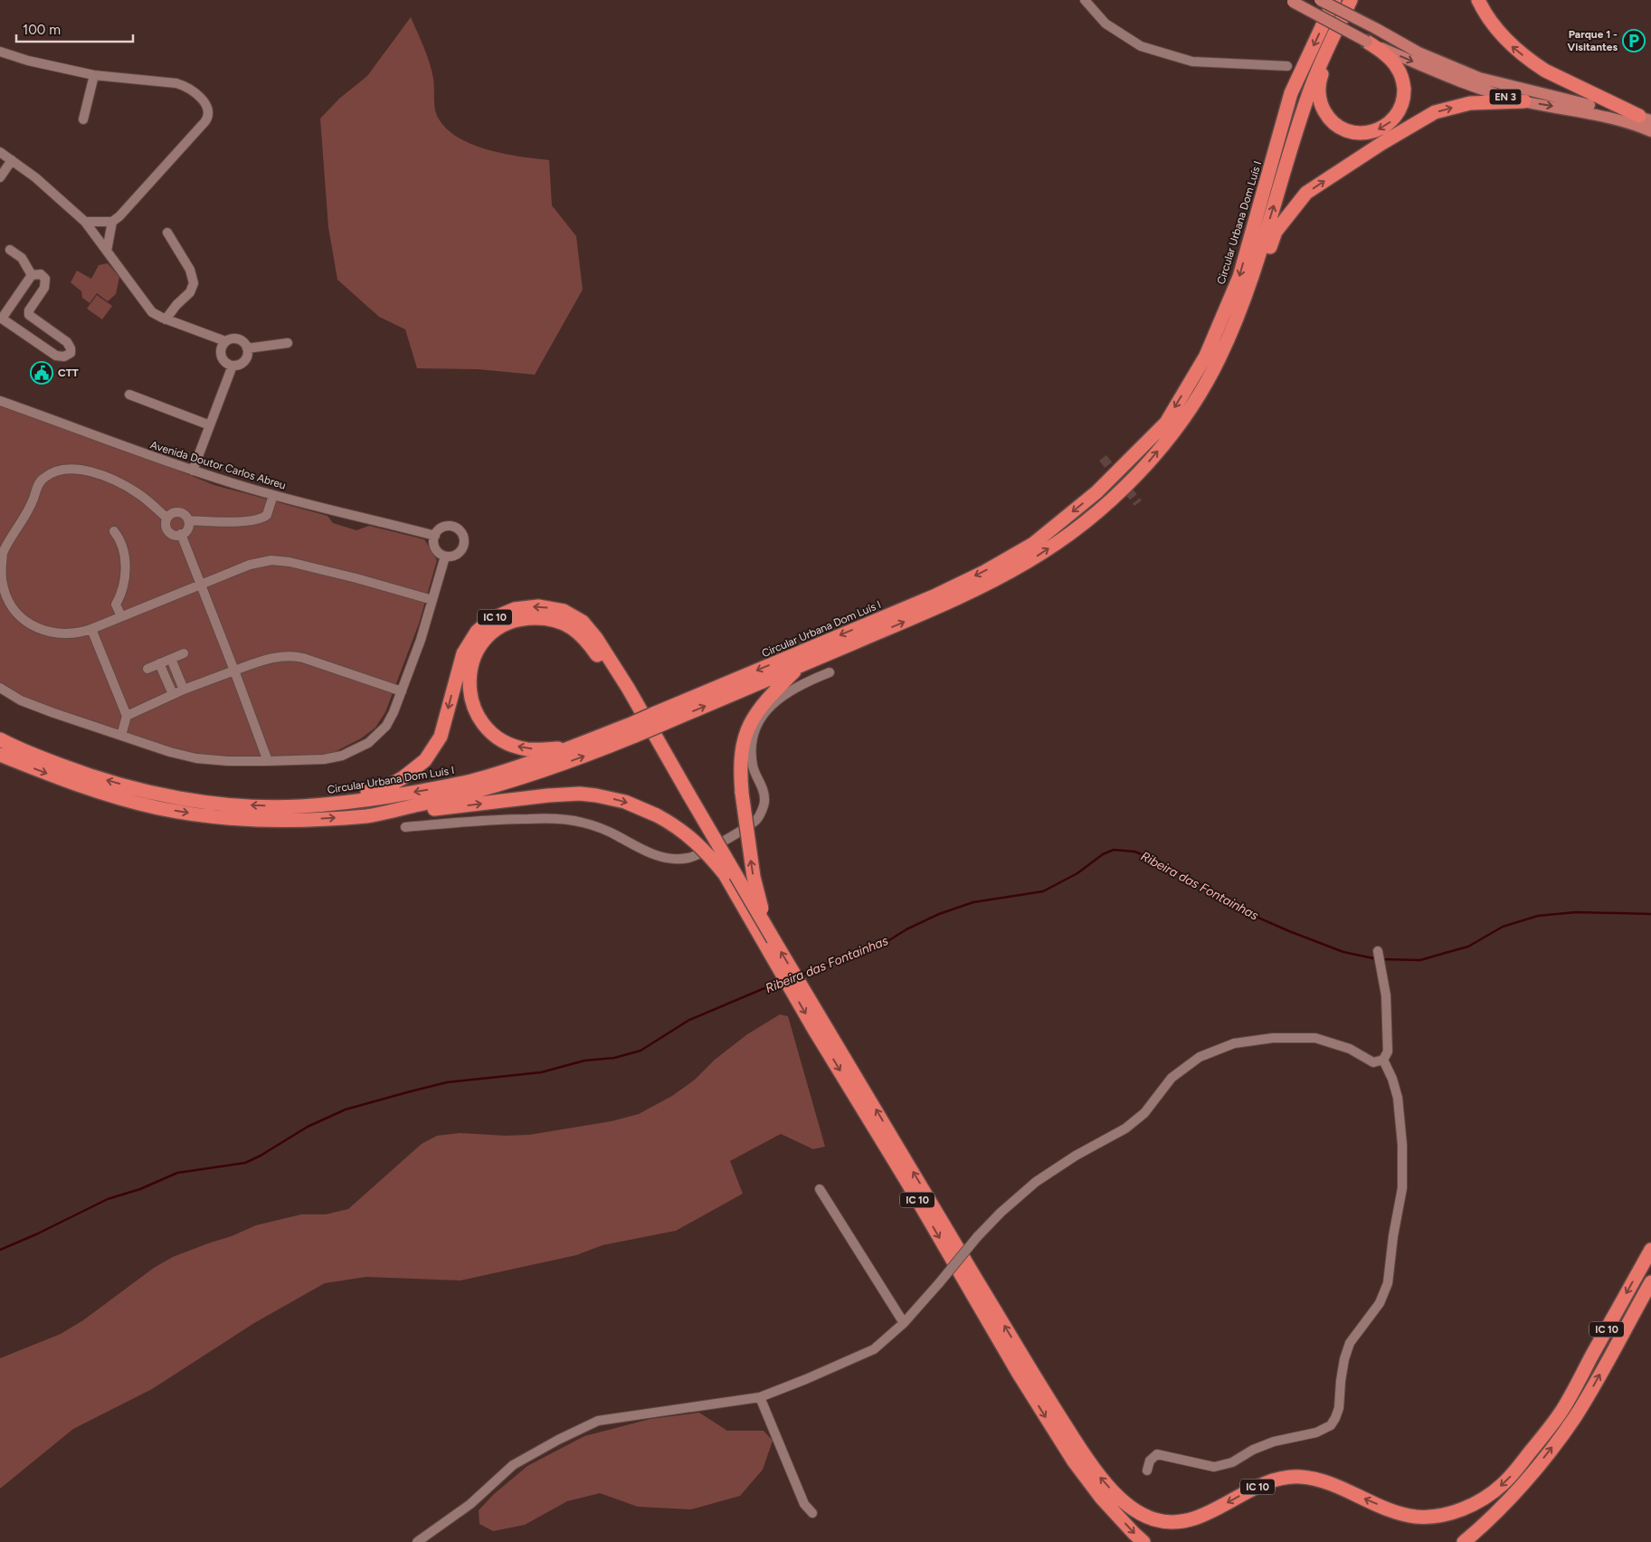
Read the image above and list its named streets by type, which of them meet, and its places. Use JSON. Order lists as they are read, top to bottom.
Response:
{
  "streets": {
    "highway": ["Circular Urbana Dom Luís I", "IC 10"],
    "main road": ["EN 3"],
    "street": ["Avenida Doutor Carlos Abreu"]
  },
  "crossings": [
    ["Circular Urbana Dom Luís I", "IC 10"]
  ],
  "one_way": ["IC 10"],
  "water": ["Ribeira das Fontainhas"],
  "places": {
    "parking": ["Parque 1 - Visitantes"],
    "public building": ["CTT"]
  },
  "scale_bar": "100 m"
}
